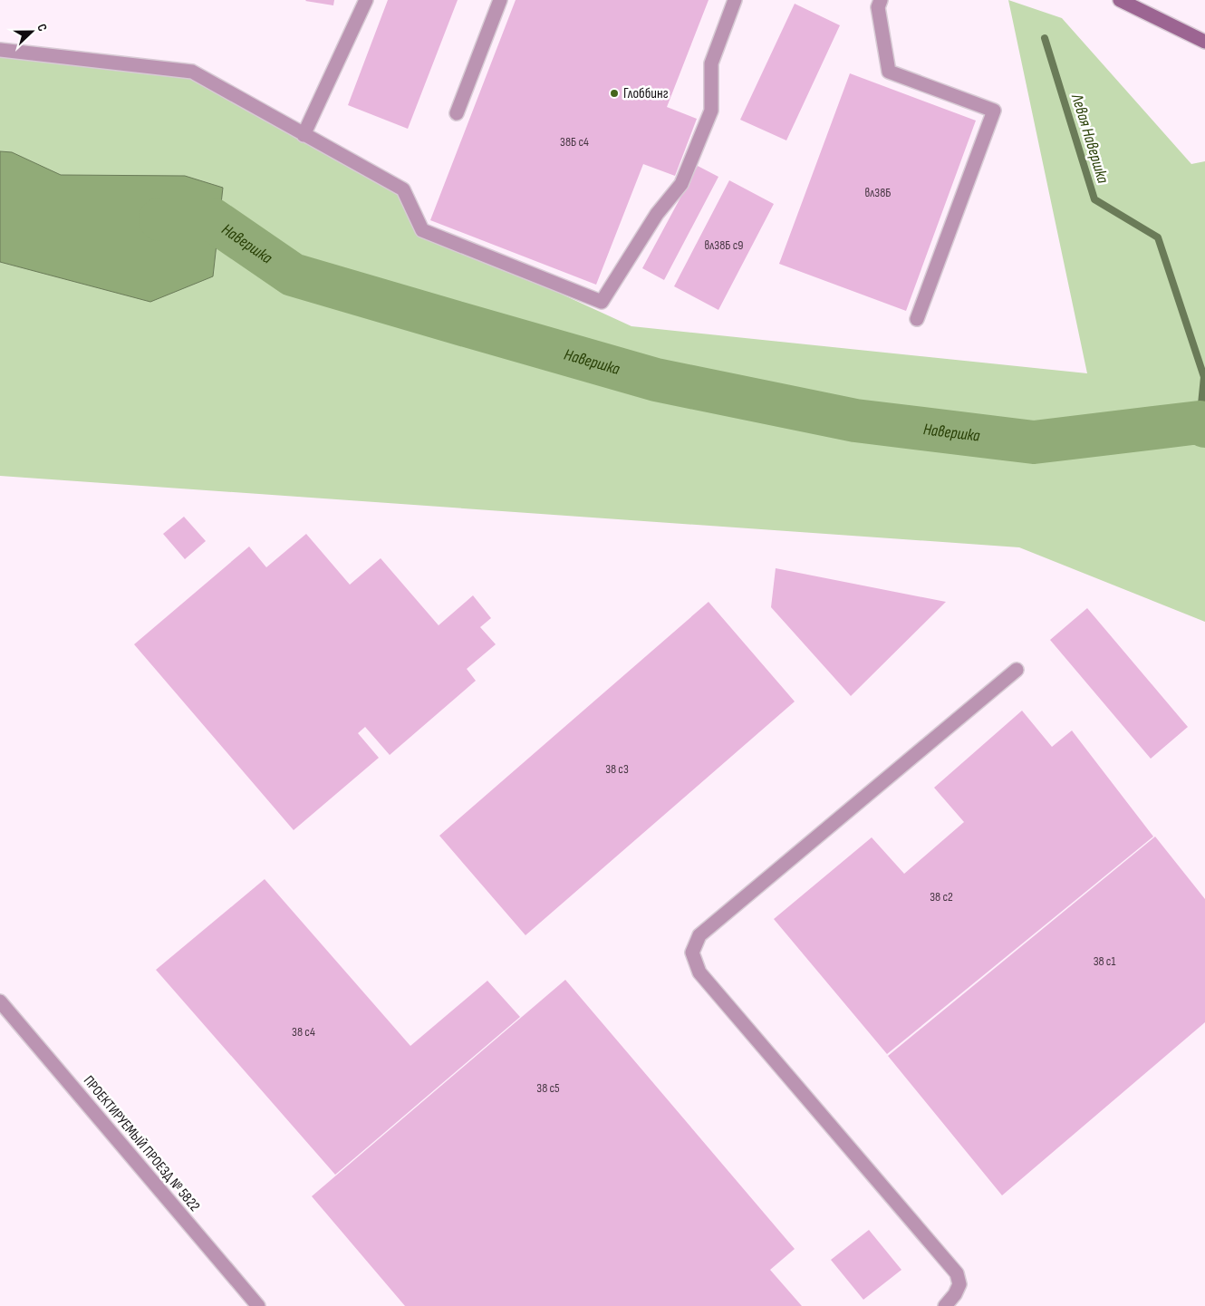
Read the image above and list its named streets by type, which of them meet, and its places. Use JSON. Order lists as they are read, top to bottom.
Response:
{
  "streets": {
    "lane": ["ПРОЕКТИРУЕМЫЙ ПРОЕЗД № 5822"]
  },
  "water": ["Левая Навершка", "Навершка"],
  "places": ["Глоббинг"],
  "house_numbers": [
    "38Б с4",
    "вл38Б",
    "вл38Б с9",
    "38 с3",
    "38 с2",
    "38 с1",
    "38 с4",
    "38 с5"
  ],
  "north": "right"
}
